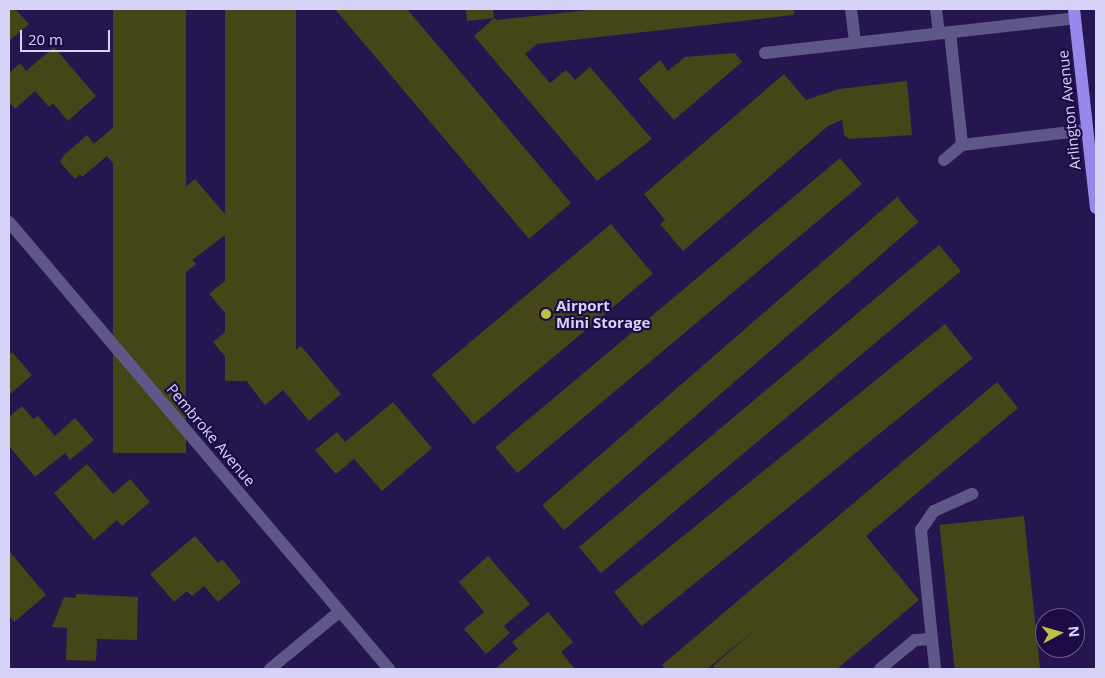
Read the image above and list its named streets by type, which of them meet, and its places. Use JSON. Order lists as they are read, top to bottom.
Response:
{
  "streets": {
    "main road": ["Arlington Avenue"],
    "street": ["Pembroke Avenue"]
  },
  "places": ["Airport Mini Storage"],
  "scale_bar": "20 m",
  "north": "right"
}
